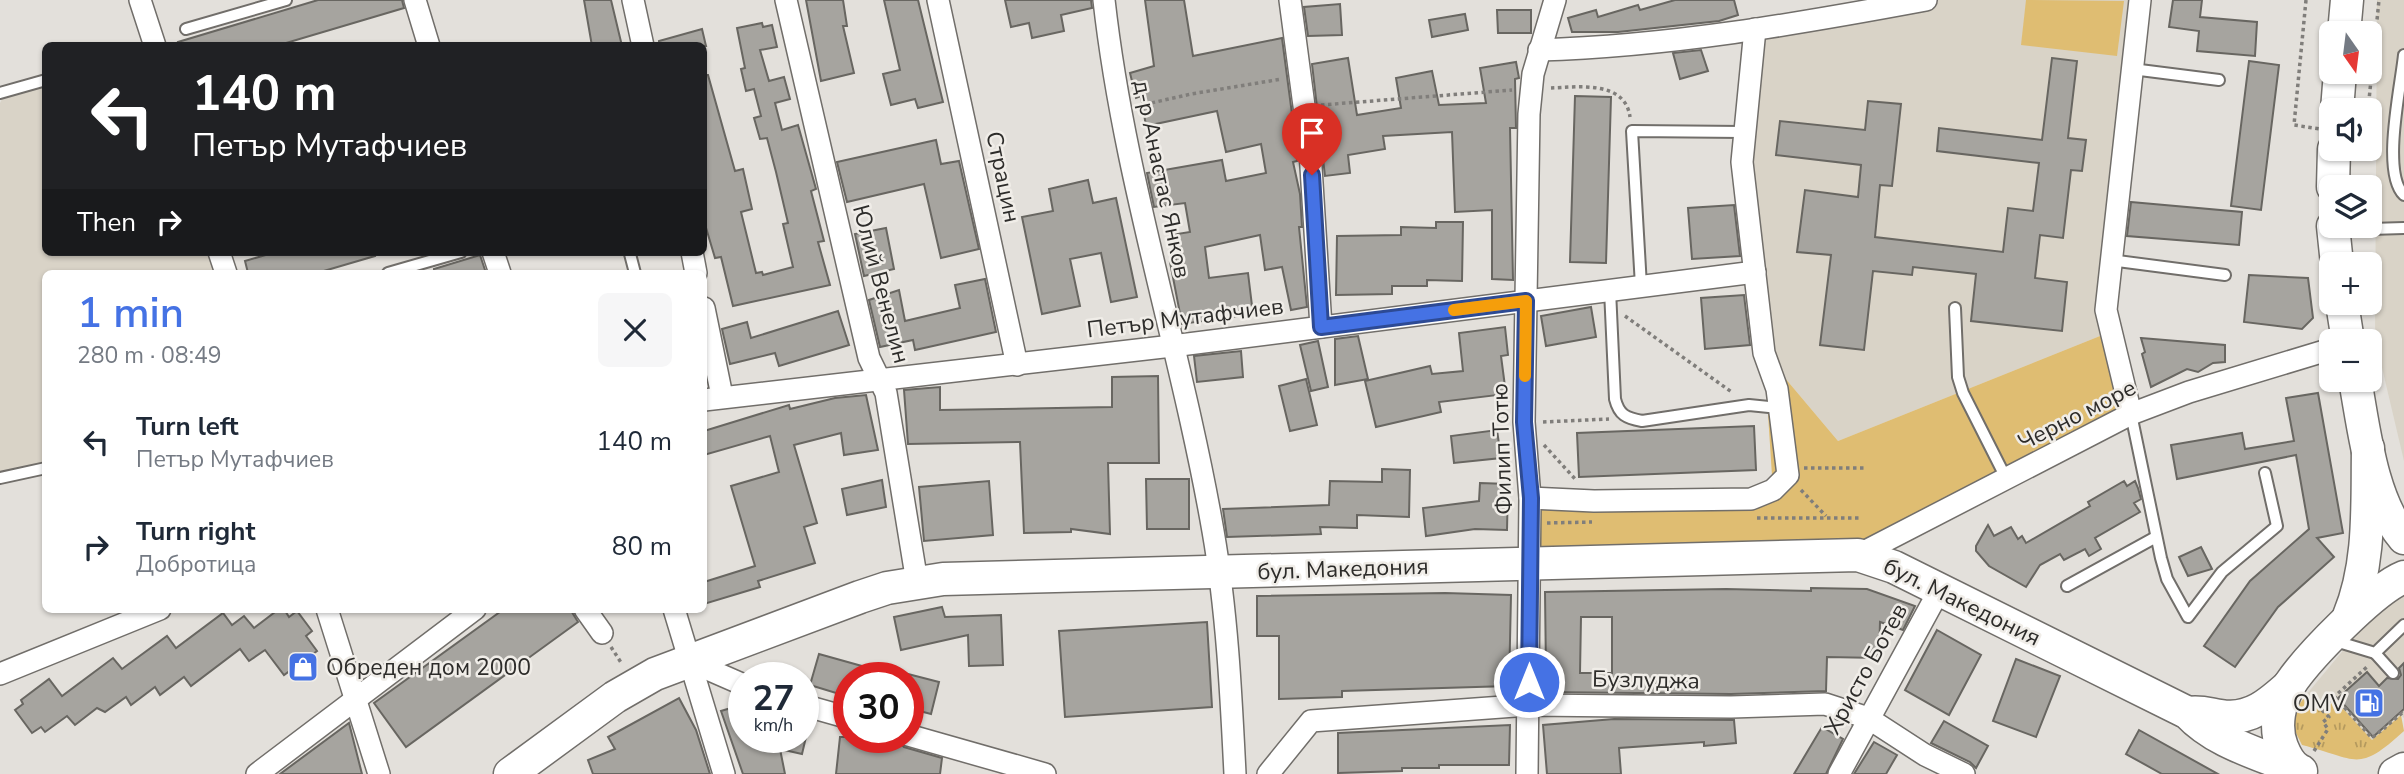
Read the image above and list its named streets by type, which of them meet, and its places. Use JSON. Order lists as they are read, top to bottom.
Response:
{
  "streets": {
    "street": [
      "Страцин",
      "д-р Анастас Янков",
      "Юлий Венелин",
      "Петър Мутафчиев",
      "Черно море",
      "Филип Тотю",
      "бул. Македония",
      "Христо Ботев",
      "Бузлуджа"
    ]
  },
  "crossings": [
    ["Страцин", "Петър Мутафчиев"],
    ["д-р Анастас Янков", "Петър Мутафчиев"],
    ["д-р Анастас Янков", "бул. Македония"],
    ["Юлий Венелин", "Петър Мутафчиев"],
    ["Юлий Венелин", "бул. Македония"],
    ["Петър Мутафчиев", "Филип Тотю"],
    ["Черно море", "бул. Македония"],
    ["Филип Тотю", "бул. Македония"],
    ["Филип Тотю", "Бузлуджа"],
    ["бул. Македония", "Христо Ботев"],
    ["Христо Ботев", "Бузлуджа"]
  ],
  "places": {
    "shop": ["Обреден дом 2000"],
    "fuel station": ["OMV"]
  },
  "north": "bottom",
  "page": {
    "map_buttons": ["+", "−"],
    "turn": ["140 m", "Петър Мутафчиев"],
    "then": "Then",
    "heading": ["1 min", "280 m · 08:49"],
    "list": [
      {
        "name": "Turn left",
        "note": "Петър Мутафчиев",
        "value": "140 m"
      },
      {
        "name": "Turn right",
        "note": "Добротица",
        "value": "80 m"
      }
    ],
    "speed": "27 km/h",
    "limit": "30"
  }
}
